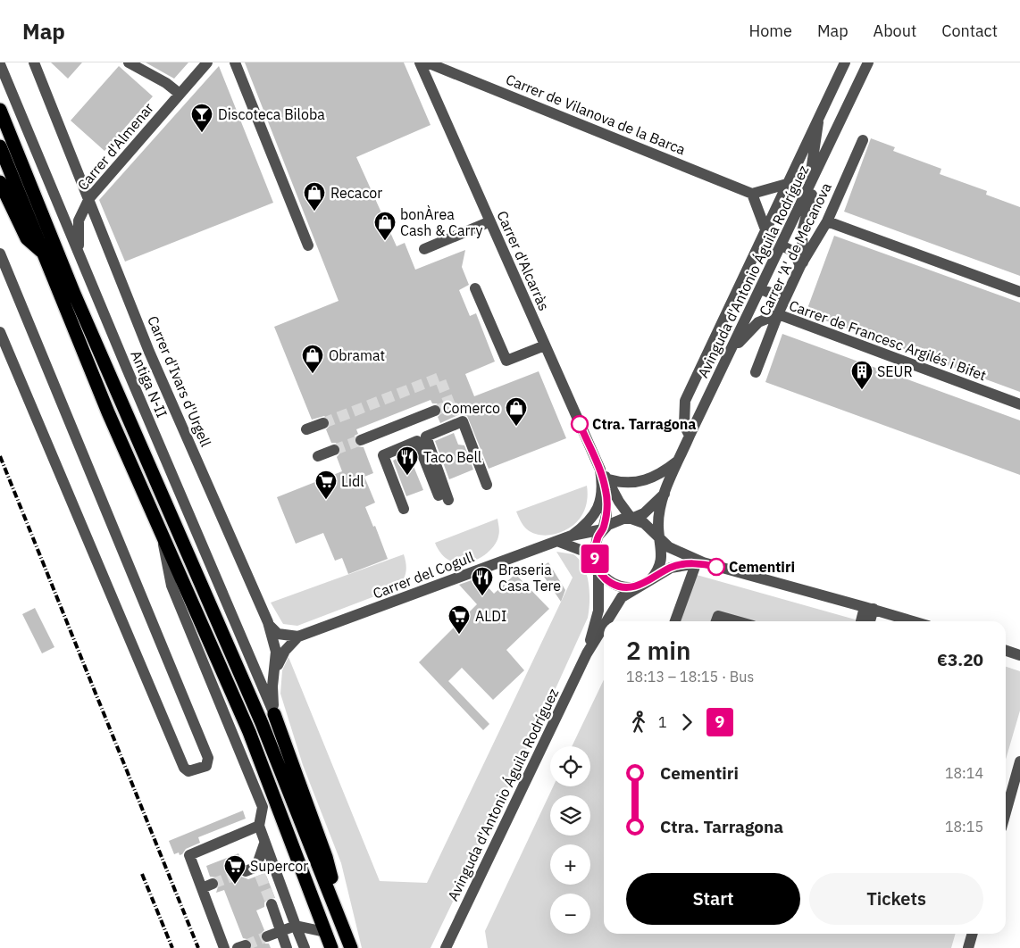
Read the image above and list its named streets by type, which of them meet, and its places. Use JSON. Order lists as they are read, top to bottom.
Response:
{
  "streets": {
    "street": [
      "Carrer de Vilanova de la Barca",
      "Carrer d'Almenar",
      "Carrer 'A' de Mecanova",
      "Carrer d'Alcarràs",
      "Avinguda d'Antonio Águila Rodríguez",
      "Carrer de Francesc Argilés i Bifet",
      "Carrer d'Ivars d'Urgell",
      "Antiga N-II",
      "Carrer del Cogull"
    ]
  },
  "crossings": [
    ["Carrer d'Almenar", "Carrer d'Ivars d'Urgell"],
    ["Carrer d'Almenar", "Antiga N-II"],
    ["Carrer 'A' de Mecanova", "Carrer de Francesc Argilés i Bifet"],
    ["Carrer d'Alcarràs", "Avinguda d'Antonio Águila Rodríguez"],
    ["Carrer d'Alcarràs", "Carrer del Cogull"],
    ["Avinguda d'Antonio Águila Rodríguez", "Carrer de Francesc Argilés i Bifet"],
    ["Avinguda d'Antonio Águila Rodríguez", "Carrer del Cogull"],
    ["Carrer d'Ivars d'Urgell", "Antiga N-II"]
  ],
  "places": {
    "bar": ["Discoteca Biloba"],
    "shop": [
      "Recacor",
      "bonÀrea Cash & Carry",
      "Obramat",
      "Comerco"
    ],
    "building": ["SEUR"],
    "other": ["Ctra. Tarragona", "Cementiri"],
    "restaurant": ["Taco Bell", "Braseria Casa Tere"],
    "supermarket": ["Lidl", "ALDI", "Supercor"]
  },
  "lines": ["bus line 9"],
  "page": {
    "header": "Map",
    "nav": [
      "Home",
      "Map",
      "About",
      "Contact"
    ],
    "on_map": "9",
    "heading": ["2 min", "18:13 – 18:15 · Bus", "€3.20"],
    "legs": ["1", "9"],
    "map_buttons": ["+", "−"],
    "list": [
      {
        "name": "Cementiri",
        "value": "18:14"
      },
      {
        "name": "Ctra. Tarragona",
        "value": "18:15"
      }
    ],
    "buttons": ["Start", "Tickets"]
  }
}
